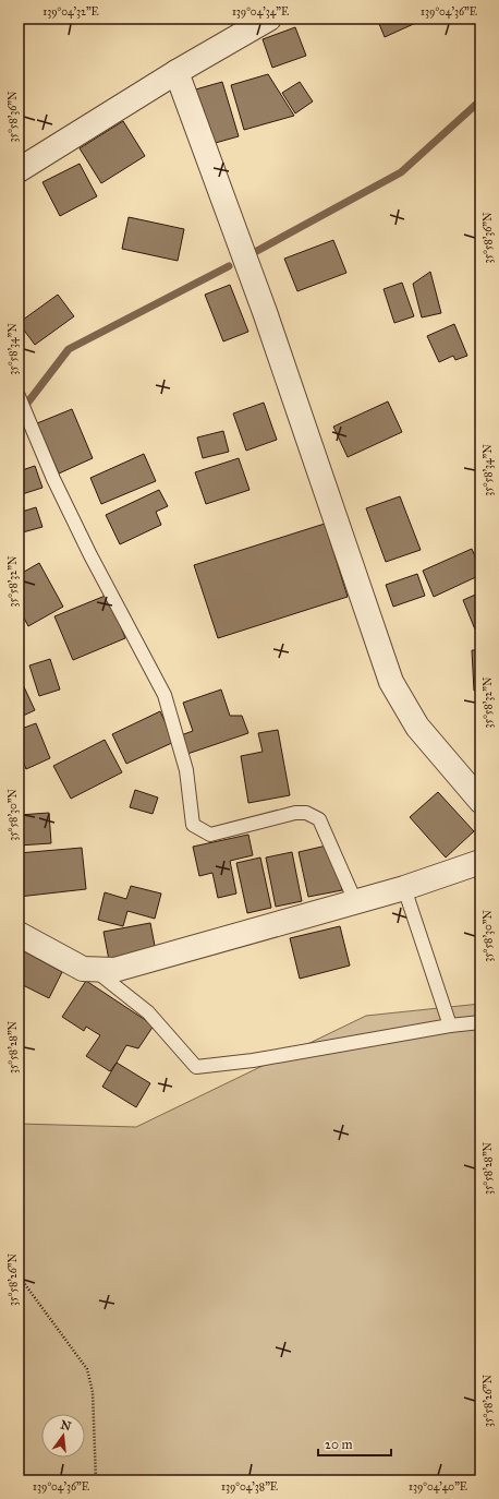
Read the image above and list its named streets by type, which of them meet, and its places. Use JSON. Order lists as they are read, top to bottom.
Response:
{
  "scale_bar": "20 m",
  "north": "top",
  "coordinates": [
    "139°04'32\"E",
    "139°04'34\"E",
    "139°04'36\"E",
    "35°58'36\"N",
    "35°58'34\"N",
    "35°58'32\"N",
    "35°58'30\"N",
    "35°58'28\"N",
    "35°58'26\"N",
    "139°04'38\"E",
    "139°04'40\"E"
  ]
}
